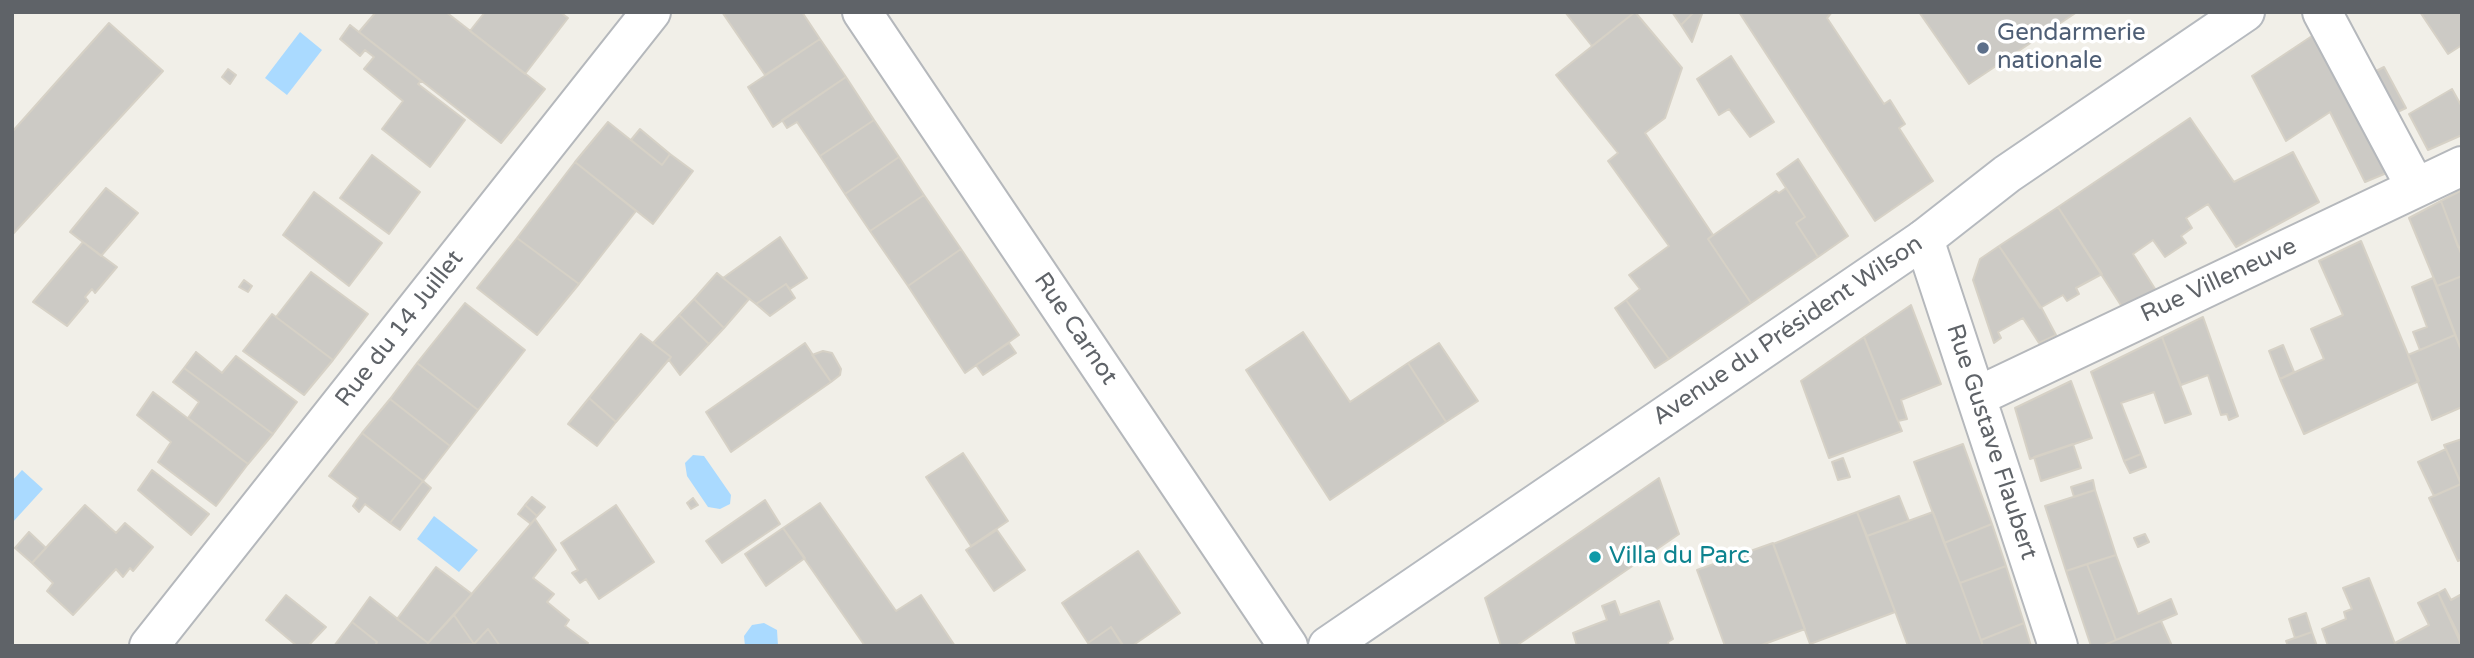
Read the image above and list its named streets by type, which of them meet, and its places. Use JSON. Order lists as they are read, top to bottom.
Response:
{
  "streets": {
    "street": [
      "Rue Villeneuve",
      "Rue du 14 Juillet",
      "Rue Carnot",
      "Avenue du Président Wilson",
      "Rue Gustave Flaubert"
    ]
  },
  "crossings": [
    ["Rue Villeneuve", "Rue Gustave Flaubert"],
    ["Avenue du Président Wilson", "Rue Gustave Flaubert"]
  ],
  "places": ["Gendarmerie nationale", "Villa du Parc"]
}
